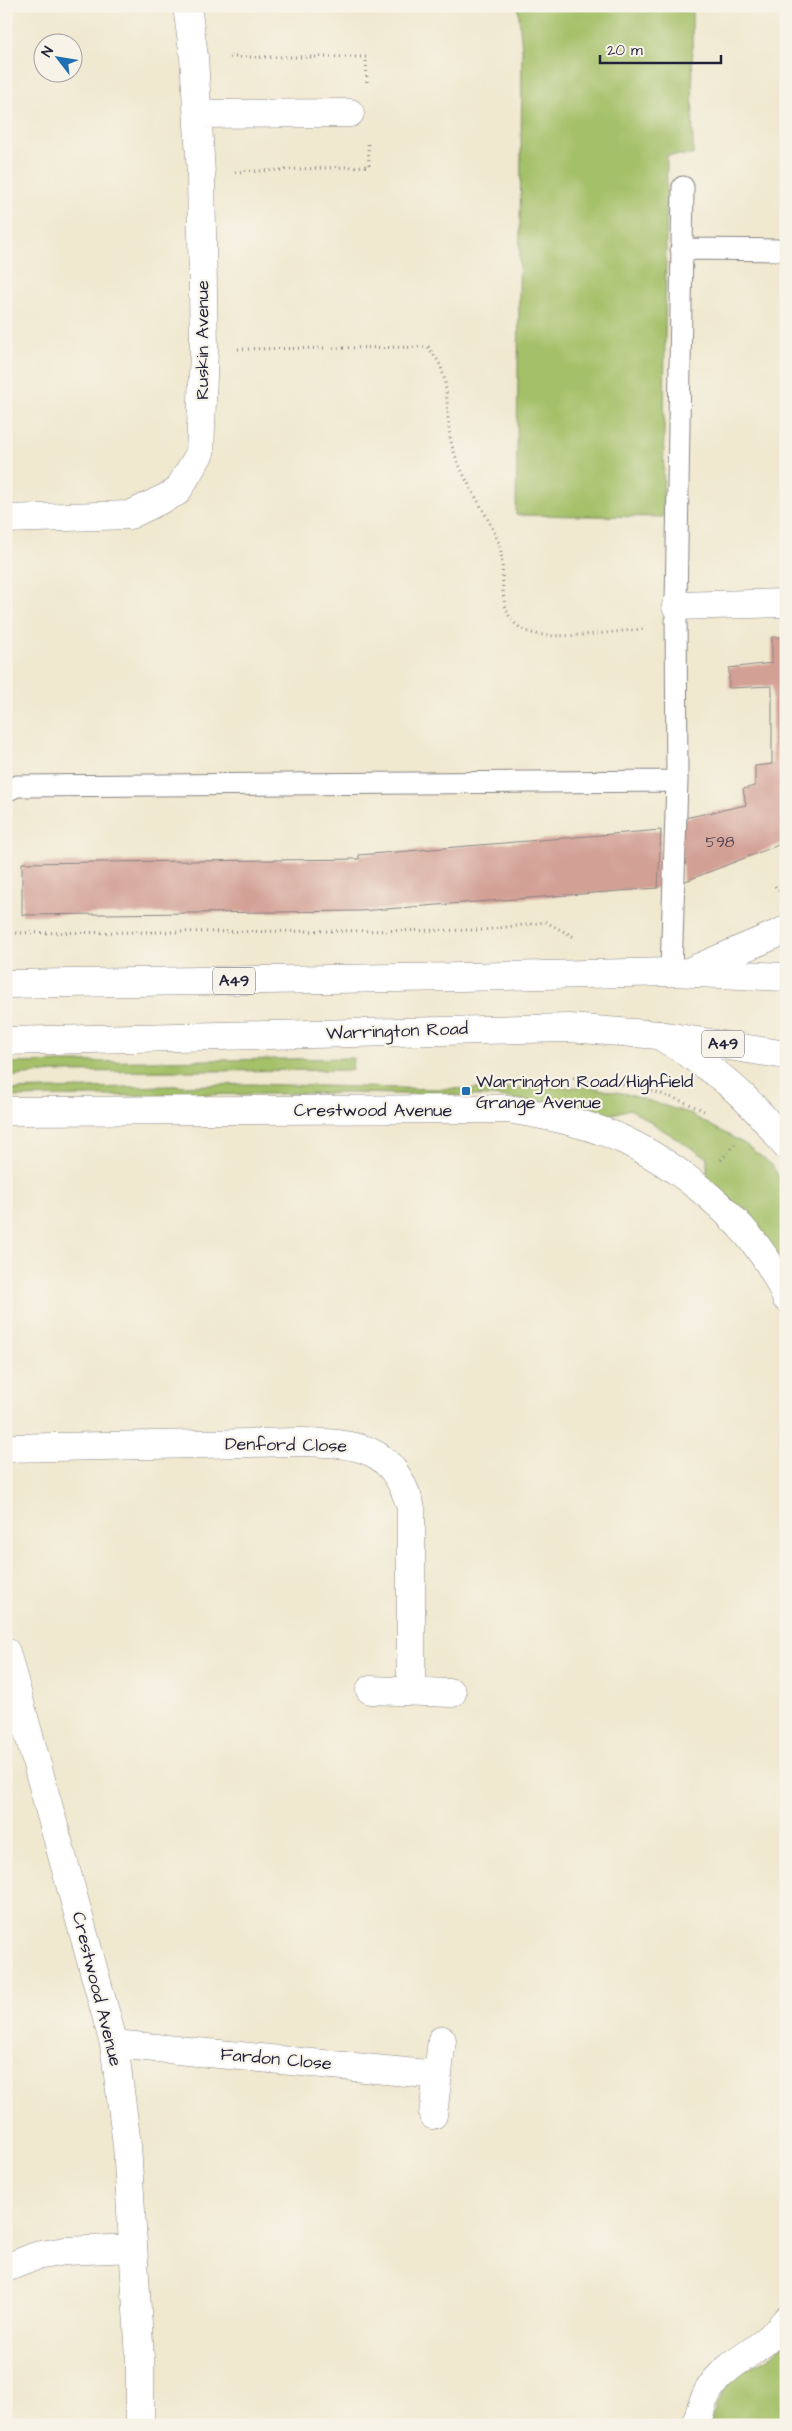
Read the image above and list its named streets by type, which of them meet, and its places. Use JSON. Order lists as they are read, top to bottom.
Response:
{
  "streets": {
    "main road": [
      "Ruskin Avenue",
      "A49",
      "Warrington Road",
      "Crestwood Avenue",
      "Denford Close",
      "Fardon Close"
    ]
  },
  "crossings": [
    ["Crestwood Avenue", "Fardon Close"]
  ],
  "places": {
    "transit": ["Warrington Road/Highfield Grange Avenue"]
  },
  "house_numbers": ["598"],
  "scale_bar": "20 m",
  "north": "top left"
}
